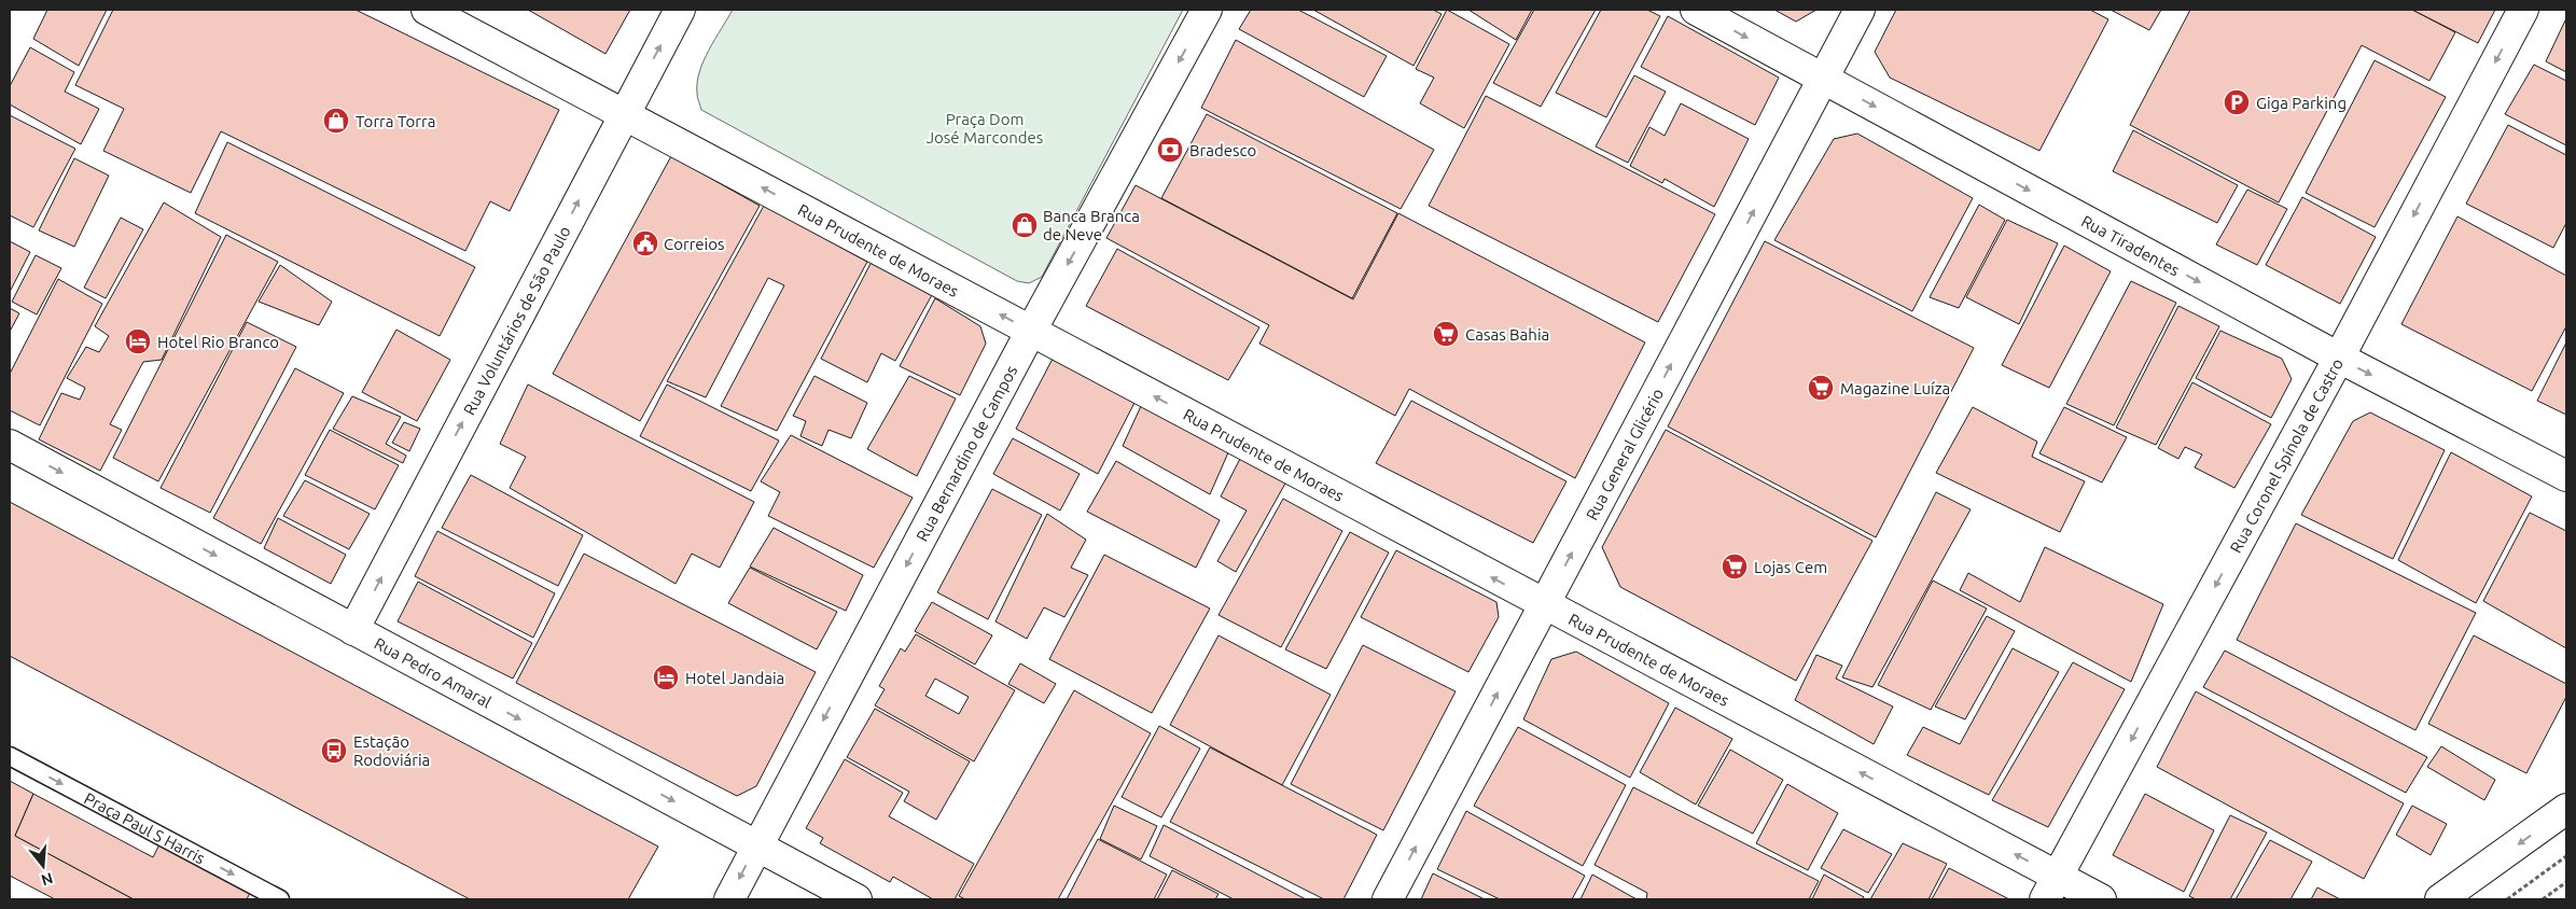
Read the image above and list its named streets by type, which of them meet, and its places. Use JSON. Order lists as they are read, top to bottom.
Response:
{
  "streets": {
    "street": [
      "Rua Tiradentes",
      "Rua Prudente de Moraes",
      "Rua Voluntários de São Paulo",
      "Rua Bernardino de Campos",
      "Rua General Glicério",
      "Rua Coronel Spínola de Castro",
      "Rua Pedro Amaral"
    ],
    "lane": ["Praça Paul S Harris"]
  },
  "crossings": [
    ["Rua Tiradentes", "Rua General Glicério"],
    ["Rua Tiradentes", "Rua Coronel Spínola de Castro"],
    ["Rua Prudente de Moraes", "Rua Voluntários de São Paulo"],
    ["Rua Prudente de Moraes", "Rua Bernardino de Campos"],
    ["Rua Prudente de Moraes", "Rua General Glicério"],
    ["Rua Prudente de Moraes", "Rua Coronel Spínola de Castro"],
    ["Rua Voluntários de São Paulo", "Rua Pedro Amaral"],
    ["Rua Bernardino de Campos", "Rua Pedro Amaral"]
  ],
  "one_way": [
    "Rua Tiradentes",
    "Rua Prudente de Moraes",
    "Rua Voluntários de São Paulo",
    "Rua Bernardino de Campos",
    "Rua General Glicério",
    "Rua Coronel Spínola de Castro",
    "Rua Pedro Amaral",
    "Praça Paul S Harris"
  ],
  "parks": ["Praça Dom José Marcondes"],
  "places": {
    "parking": ["Giga Parking"],
    "shop": ["Torra Torra", "Banca Branca de Neve"],
    "bank": ["Bradesco"],
    "public building": ["Correios"],
    "supermarket": ["Casas Bahia", "Magazine Luíza", "Lojas Cem"],
    "hotel": ["Hotel Rio Branco", "Hotel Jandaia"],
    "bus stop": ["Estação Rodoviária"]
  },
  "north": "bottom"
}
